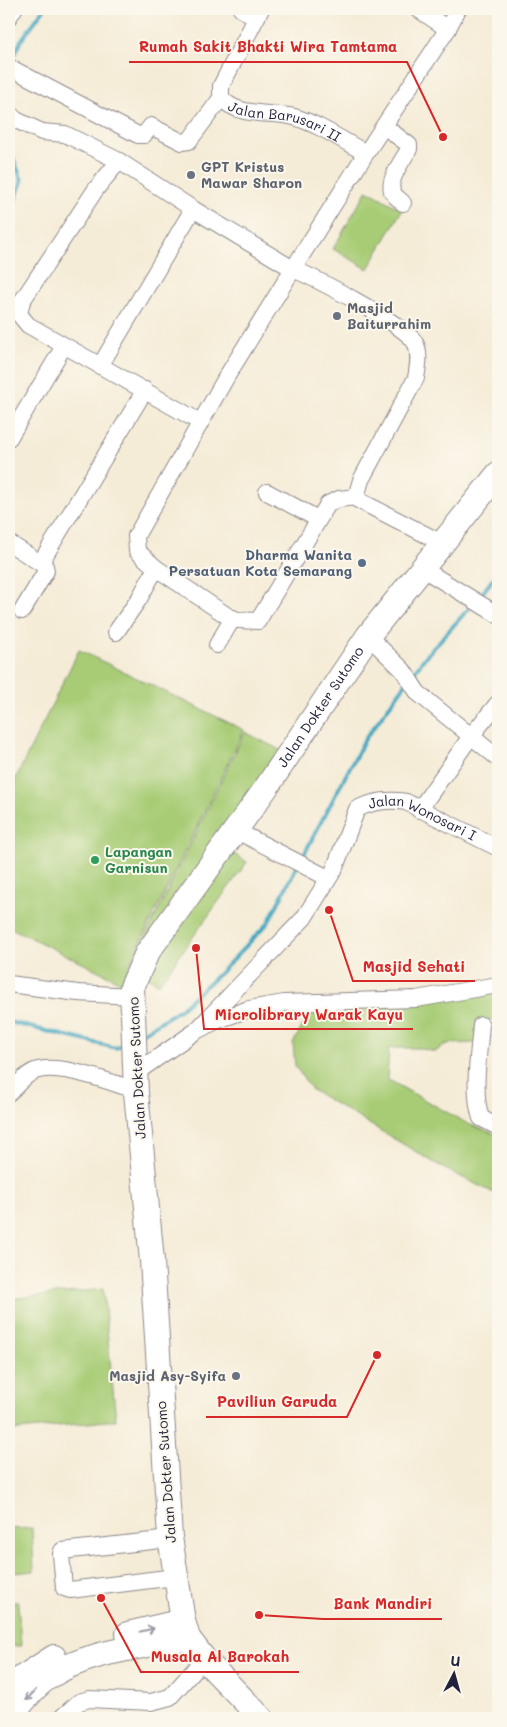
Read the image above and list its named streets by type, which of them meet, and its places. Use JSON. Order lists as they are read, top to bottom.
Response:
{
  "streets": {
    "highway": ["Jalan Dokter Sutomo"],
    "street": ["Jalan Barusari II", "Jalan Wonosari I"]
  },
  "places": [
    "Rumah Sakit Bhakti Wira Tamtama",
    "GPT Kristus Mawar Sharon",
    "Masjid Baiturrahim",
    "Dharma Wanita Persatuan Kota Semarang",
    "Lapangan Garnisun",
    "Masjid Sehati",
    "Microlibrary Warak Kayu",
    "Paviliun Garuda",
    "Masjid Asy-Syifa",
    "Musala Al Barokah",
    "Bank Mandiri"
  ],
  "north": "top"
}
